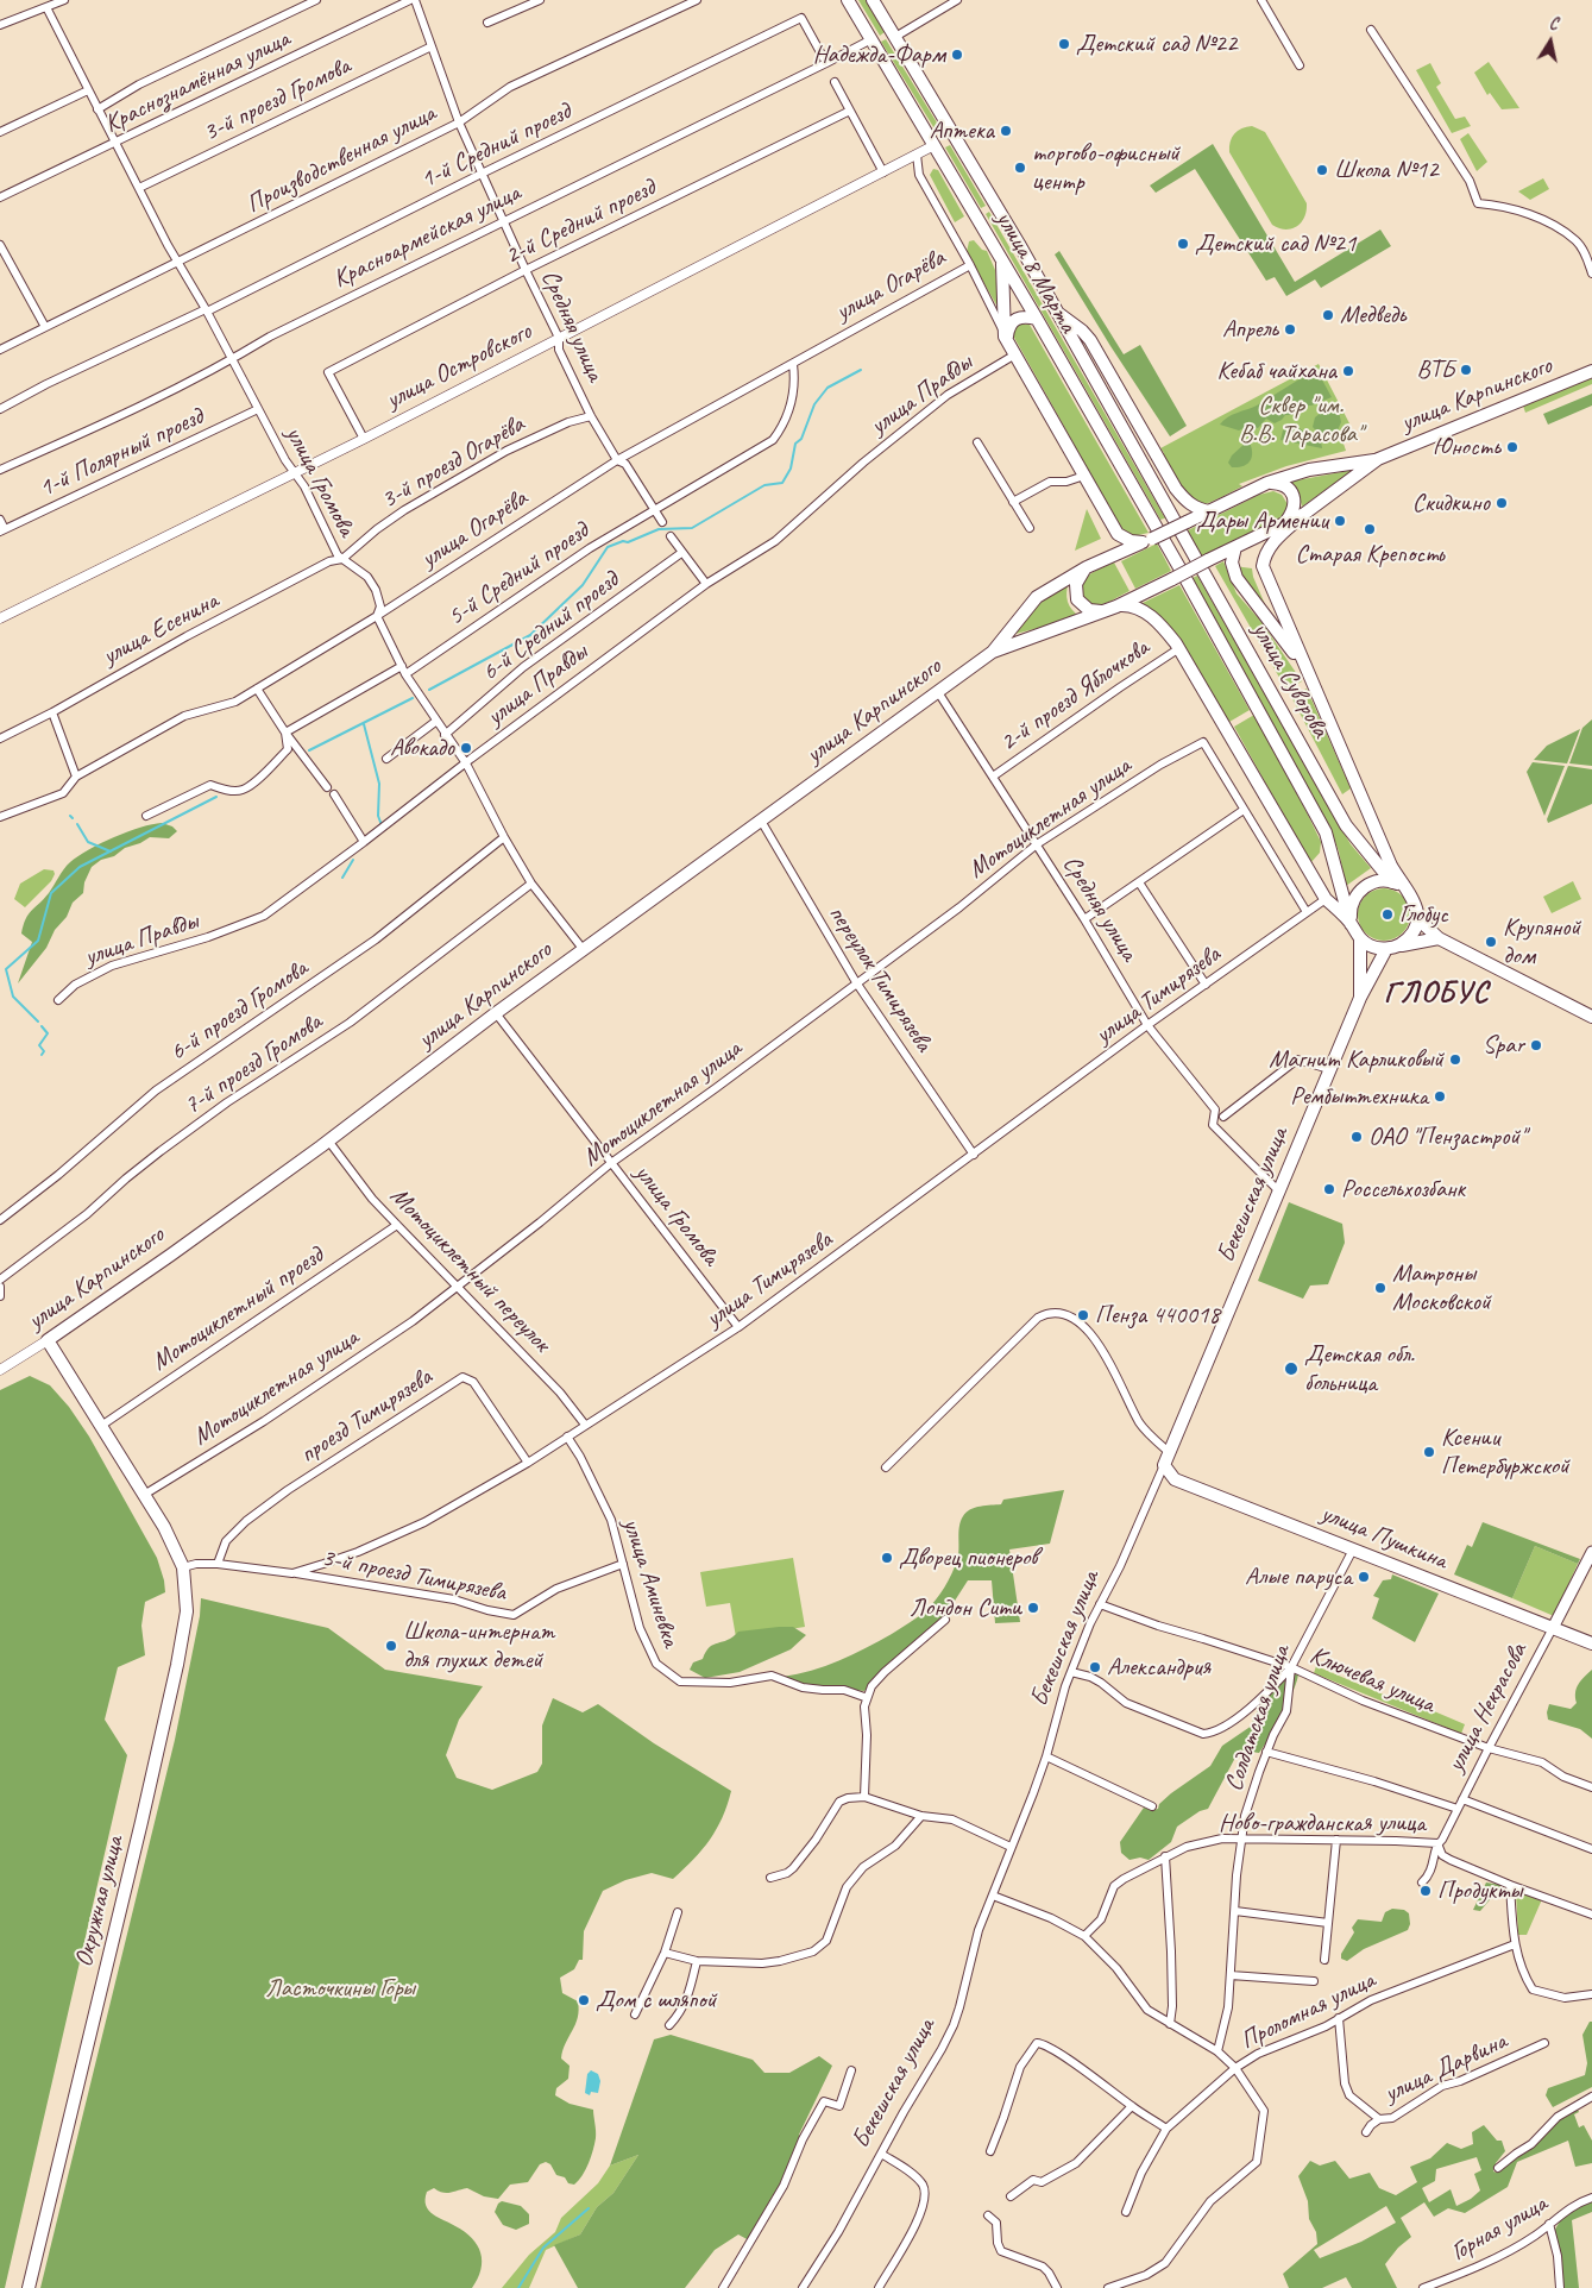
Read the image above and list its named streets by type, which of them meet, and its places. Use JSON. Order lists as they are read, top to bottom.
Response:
{
  "streets": {
    "main road": [
      "улица 8 Марта",
      "улица Карпинского",
      "улица Суворова",
      "Бекешская улица",
      "улица Пушкина",
      "улица Некрасова",
      "Окружная улица"
    ],
    "street": [
      "Краснознамённая улица",
      "3-й проезд Громова",
      "1-й Средний проезд",
      "Производственная улица",
      "2-й Средний проезд",
      "Красноармейская улица",
      "улица Огарёва",
      "Средняя улица",
      "улица Островского",
      "улица Правды",
      "1-й Полярный проезд",
      "3-й проезд Огарёва",
      "улица Громова",
      "5-й Средний проезд",
      "6-й Средний проезд",
      "улица Есенина",
      "2-й проезд Яблочкова",
      "Мотоциклетная улица",
      "переулок Тимирязева",
      "улица Тимирязева",
      "6-й проезд Громова",
      "7-й проезд Громова",
      "Мотоциклетный переулок",
      "Мотоциклетный проезд",
      "проезд Тимирязева",
      "3-й проезд Тимирязева",
      "улица Аминевка",
      "Ключевая улица",
      "Солдатская улица",
      "Ново-гражданская улица",
      "Проломная улица",
      "улица Дарвина",
      "Горная улица"
    ]
  },
  "crossings": [
    ["Краснознамённая улица", "Средняя улица"],
    ["Краснознамённая улица", "улица Громова"],
    ["3-й проезд Громова", "Средняя улица"],
    ["3-й проезд Громова", "улица Громова"],
    ["1-й Средний проезд", "Красноармейская улица"],
    ["1-й Средний проезд", "Средняя улица"],
    ["1-й Средний проезд", "улица Громова"],
    ["Производственная улица", "Средняя улица"],
    ["Производственная улица", "улица Громова"],
    ["2-й Средний проезд", "Средняя улица"],
    ["2-й Средний проезд", "улица Островского"],
    ["Красноармейская улица", "улица 8 Марта"],
    ["Красноармейская улица", "Средняя улица"],
    ["Красноармейская улица", "улица Громова"],
    ["улица 8 Марта", "улица Островского"],
    ["улица 8 Марта", "улица Карпинского"],
    ["улица 8 Марта", "улица Суворова"],
    ["улица Огарёва", "Средняя улица"],
    ["улица Огарёва", "улица Громова"],
    ["улица Огарёва", "5-й Средний проезд"],
    ["Средняя улица", "улица Островского"],
    ["Средняя улица", "улица Карпинского"],
    ["Средняя улица", "3-й проезд Огарёва"],
    ["Средняя улица", "5-й Средний проезд"],
    ["Средняя улица", "2-й проезд Яблочкова"],
    ["Средняя улица", "Мотоциклетная улица"],
    ["Средняя улица", "улица Тимирязева"],
    ["Средняя улица", "Бекешская улица"],
    ["улица Островского", "улица Громова"],
    ["улица Правды", "улица Громова"],
    ["улица Карпинского", "улица Громова"],
    ["улица Карпинского", "улица Суворова"],
    ["улица Карпинского", "переулок Тимирязева"],
    ["улица Карпинского", "Мотоциклетный переулок"],
    ["улица Карпинского", "Окружная улица"],
    ["1-й Полярный проезд", "улица Громова"],
    ["3-й проезд Огарёва", "улица Громова"],
    ["3-й проезд Огарёва", "улица Есенина"],
    ["улица Громова", "5-й Средний проезд"],
    ["улица Громова", "6-й Средний проезд"],
    ["улица Громова", "улица Есенина"],
    ["улица Громова", "Мотоциклетная улица"],
    ["улица Громова", "улица Тимирязева"],
    ["улица Громова", "6-й проезд Громова"],
    ["улица Громова", "7-й проезд Громова"],
    ["улица Суворова", "Бекешская улица"],
    ["Мотоциклетная улица", "переулок Тимирязева"],
    ["Мотоциклетная улица", "Мотоциклетный переулок"],
    ["Мотоциклетная улица", "Окружная улица"],
    ["переулок Тимирязева", "улица Тимирязева"],
    ["улица Тимирязева", "Мотоциклетный переулок"],
    ["улица Тимирязева", "проезд Тимирязева"],
    ["улица Тимирязева", "3-й проезд Тимирязева"],
    ["улица Тимирязева", "улица Аминевка"],
    ["улица Тимирязева", "Окружная улица"],
    ["Бекешская улица", "улица Пушкина"],
    ["Бекешская улица", "Ключевая улица"],
    ["Мотоциклетный переулок", "Мотоциклетный проезд"],
    ["Мотоциклетный проезд", "Окружная улица"],
    ["улица Пушкина", "улица Некрасова"],
    ["улица Пушкина", "Солдатская улица"],
    ["3-й проезд Тимирязева", "улица Аминевка"],
    ["Ключевая улица", "улица Некрасова"],
    ["Ключевая улица", "Солдатская улица"],
    ["улица Некрасова", "Ново-гражданская улица"],
    ["Солдатская улица", "Ново-гражданская улица"]
  ],
  "districts": ["ГЛОБУС"],
  "parks": ["Сквер \"им. В.В. Тарасова\"", "Ласточкины Горы"],
  "places": [
    "Детский сад №22",
    "Надежда-Фарм",
    "Аптека",
    "торгово-офисный центр",
    "Школа №12",
    "Детский сад №21",
    "Медведь",
    "Апрель",
    "ВТБ",
    "Кебаб чайхана",
    "Юность",
    "Скидкино",
    "Дары Армении",
    "Старая Крепость",
    "Авокадо",
    "Глобус",
    "Крупяной дом",
    "Spar",
    "Магнит Карликовый",
    "Рембыттехника",
    "ОАО \"Пензастрой\"",
    "Россельхозбанк",
    "Матроны Московской",
    "Пенза 440018",
    "Детская обл. больница",
    "Ксении Петербуржской",
    "Дворец пионеров",
    "Алые паруса",
    "Лондон Сити",
    "Школа-интернат для глухих детей",
    "Александрия",
    "Продукты",
    "Дом с шляпой"
  ],
  "north": "top"
}
